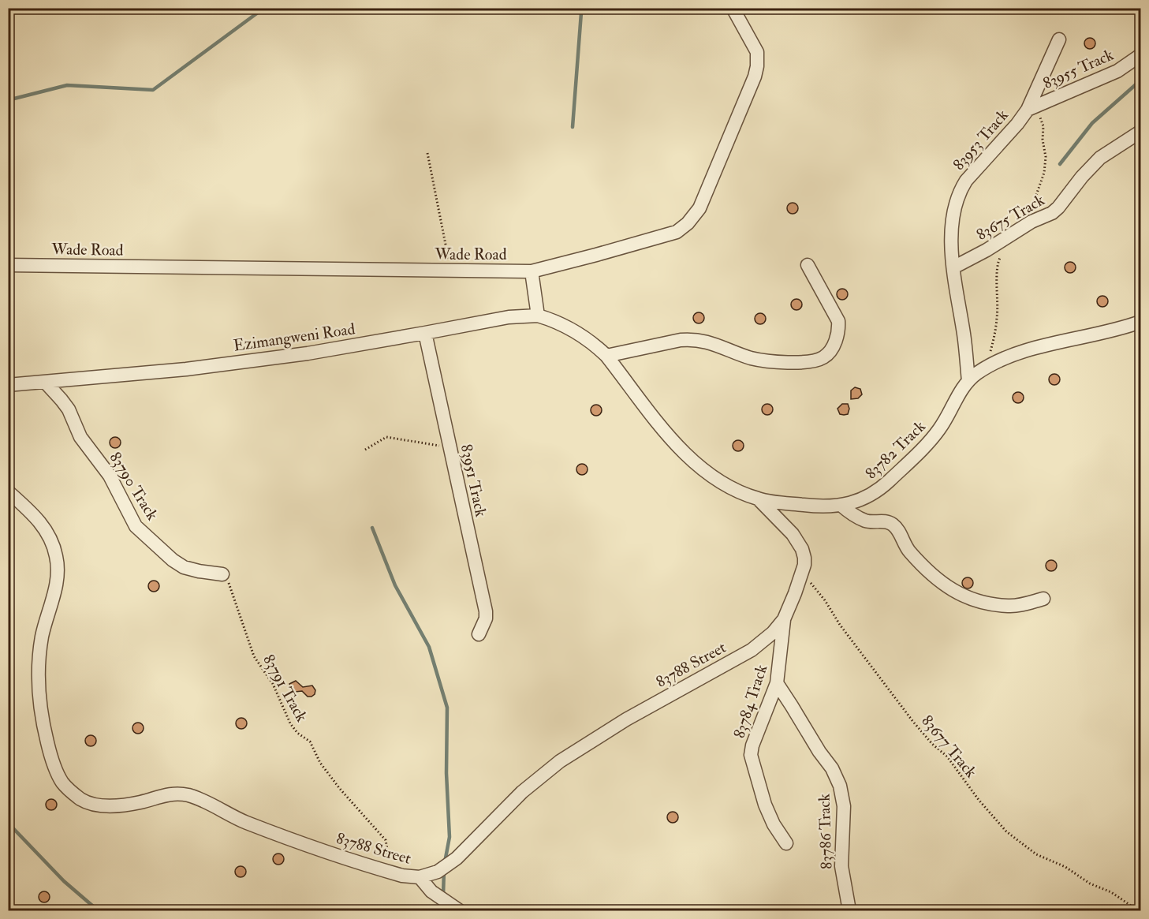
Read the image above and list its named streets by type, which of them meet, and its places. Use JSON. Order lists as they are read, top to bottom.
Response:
{
  "streets": {
    "street": [
      "83955 Track",
      "83953 Track",
      "83675 Track",
      "Wade Road",
      "Ezimangweni Road",
      "83782 Track",
      "83951 Track",
      "83790 Track",
      "83788 Street",
      "83784 Track",
      "83786 Track"
    ],
    "path": ["83791 Track", "83677 Track"]
  },
  "crossings": [
    ["83955 Track", "83953 Track"],
    ["83953 Track", "83675 Track"],
    ["83953 Track", "83782 Track"],
    ["Ezimangweni Road", "83782 Track"],
    ["Ezimangweni Road", "83951 Track"],
    ["Ezimangweni Road", "83790 Track"],
    ["83782 Track", "83788 Street"],
    ["83790 Track", "83791 Track"],
    ["83788 Street", "83791 Track"],
    ["83788 Street", "83784 Track"],
    ["83788 Street", "83677 Track"],
    ["83784 Track", "83786 Track"]
  ]
}
